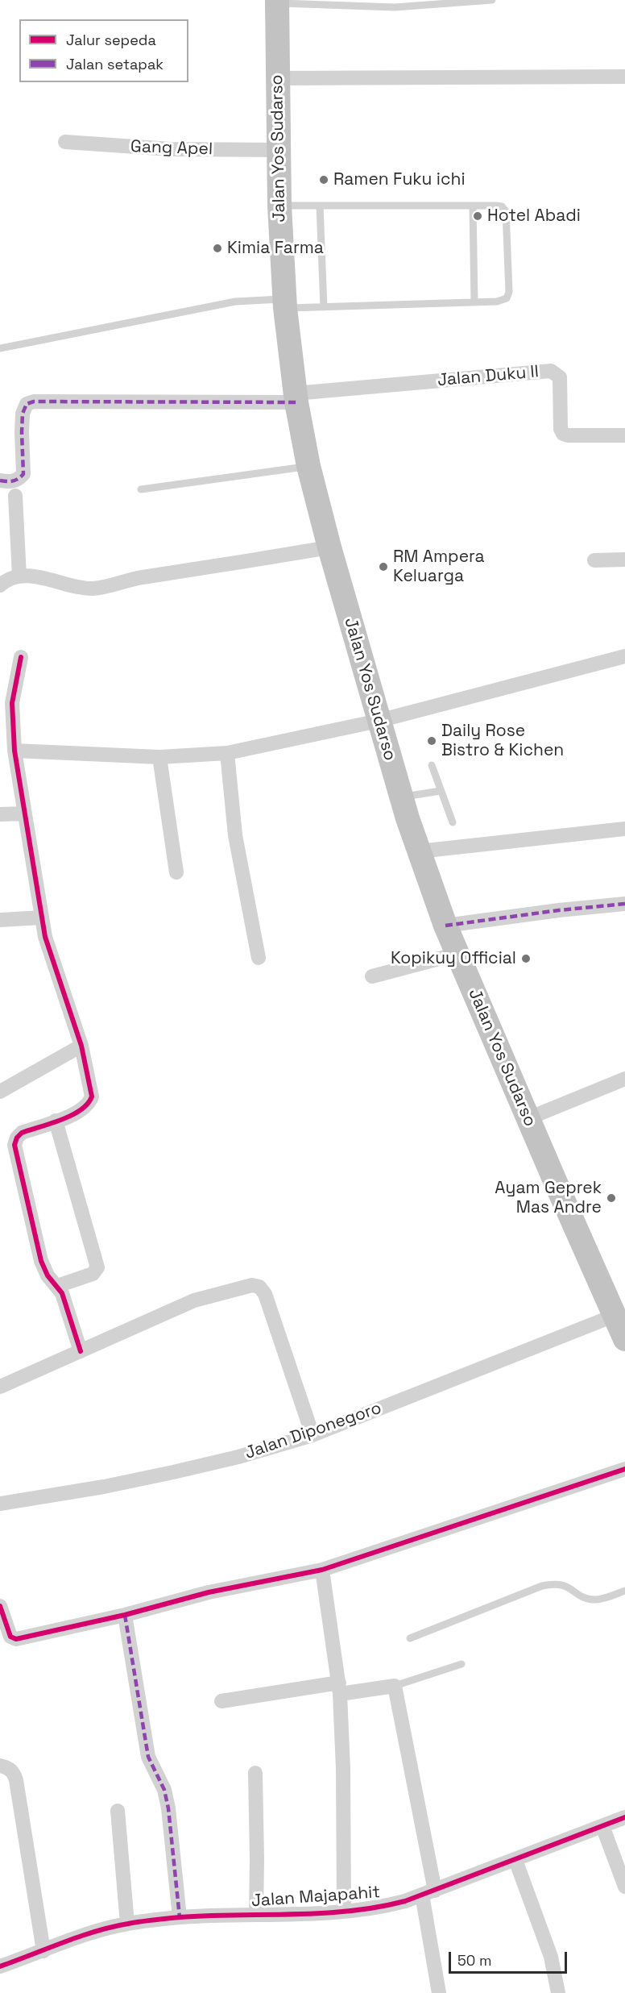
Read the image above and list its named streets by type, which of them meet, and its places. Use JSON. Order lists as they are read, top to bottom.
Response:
{
  "streets": {
    "highway": ["Jalan Yos Sudarso"],
    "street": [
      "Gang Apel",
      "Jalan Duku II",
      "Jalan Diponegoro",
      "Jalan Majapahit"
    ]
  },
  "crossings": [
    ["Gang Apel", "Jalan Yos Sudarso"],
    ["Jalan Yos Sudarso", "Jalan Duku II"],
    ["Jalan Yos Sudarso", "Jalan Diponegoro"]
  ],
  "places": [
    "Ramen Fuku ichi",
    "Hotel Abadi",
    "Kimia Farma",
    "RM Ampera Keluarga",
    "Daily Rose Bistro & Kichen",
    "Kopikuy Official",
    "Ayam Geprek Mas Andre"
  ],
  "legend": ["Jalur sepeda", "Jalan setapak"],
  "scale_bar": "50 m"
}
